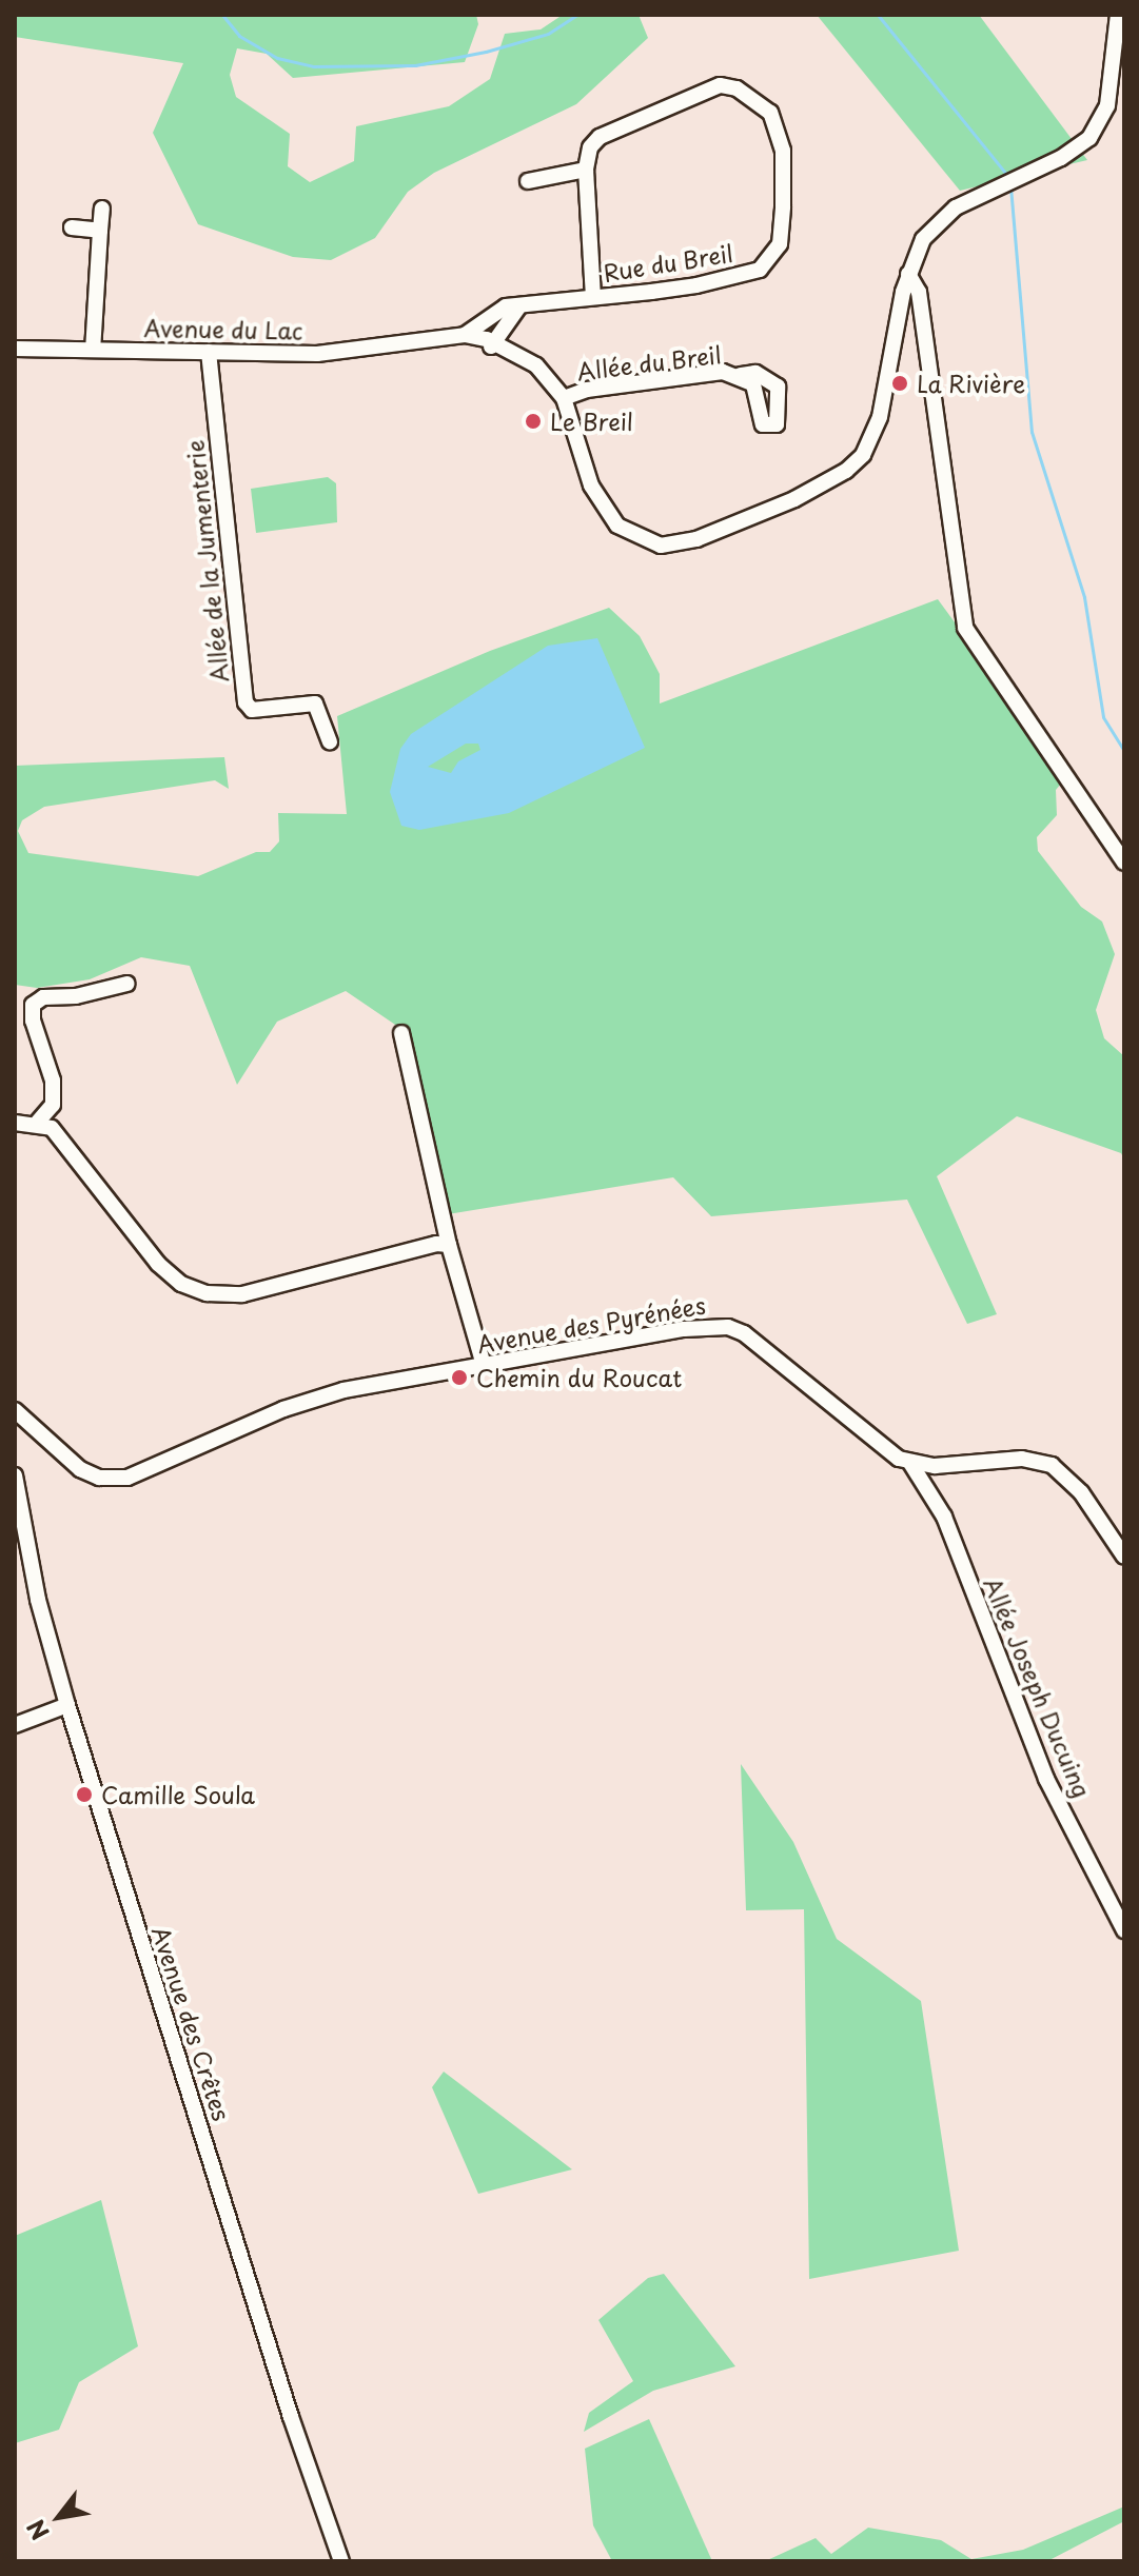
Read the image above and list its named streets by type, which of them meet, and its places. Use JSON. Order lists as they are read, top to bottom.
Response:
{
  "streets": {
    "street": [
      "Rue du Breil",
      "Avenue du Lac",
      "Allée du Breil",
      "Allée de la Jumenterie",
      "Avenue des Pyrénées",
      "Allée Joseph Ducuing",
      "Avenue des Crêtes"
    ]
  },
  "crossings": [
    ["Rue du Breil", "Avenue du Lac"],
    ["Avenue du Lac", "Allée du Breil"],
    ["Avenue du Lac", "Allée de la Jumenterie"],
    ["Avenue des Pyrénées", "Allée Joseph Ducuing"]
  ],
  "places": [
    "La Rivière",
    "Le Breil",
    "Chemin du Roucat",
    "Camille Soula"
  ],
  "north": "bottom left"
}
